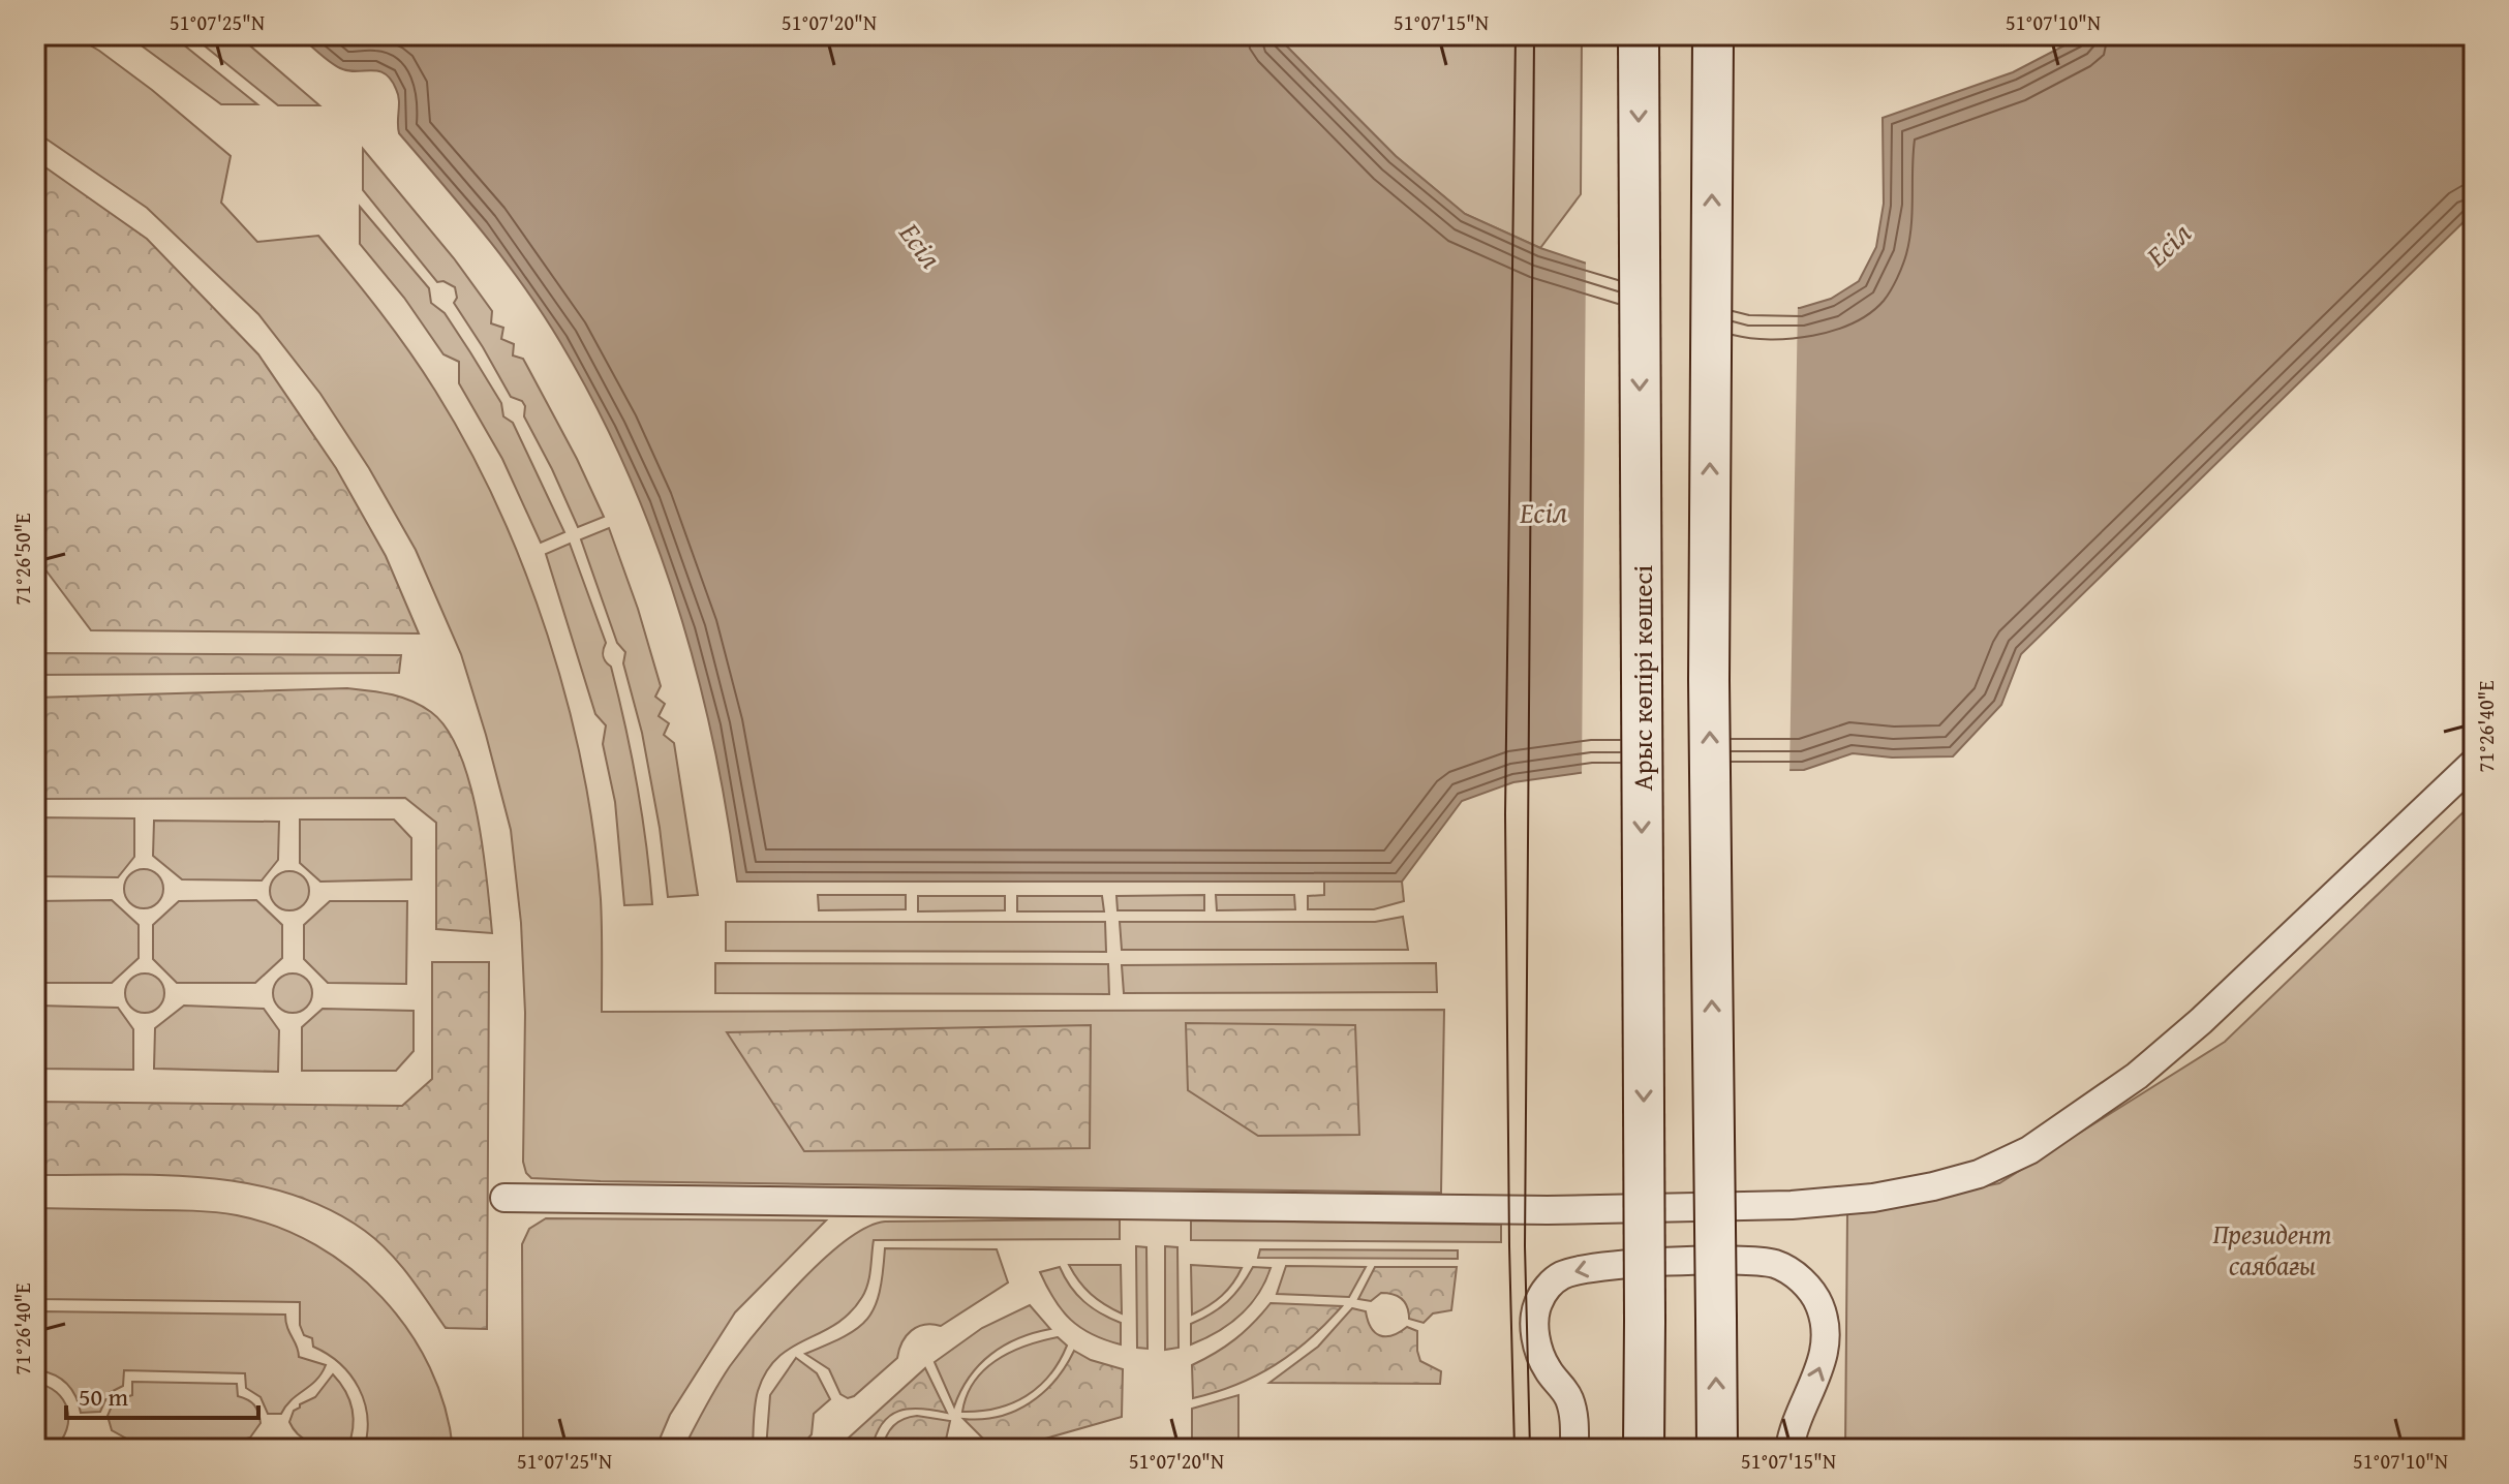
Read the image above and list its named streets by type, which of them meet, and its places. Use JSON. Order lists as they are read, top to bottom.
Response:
{
  "streets": {
    "main road": ["Арыс көпірі көшесі"]
  },
  "water": ["Есіл"],
  "parks": ["Президент саябағы"],
  "scale_bar": "50 m",
  "coordinates": [
    "51°07'25\"N",
    "51°07'20\"N",
    "51°07'15\"N",
    "51°07'10\"N",
    "71°26'50\"E",
    "71°26'40\"E"
  ]
}
